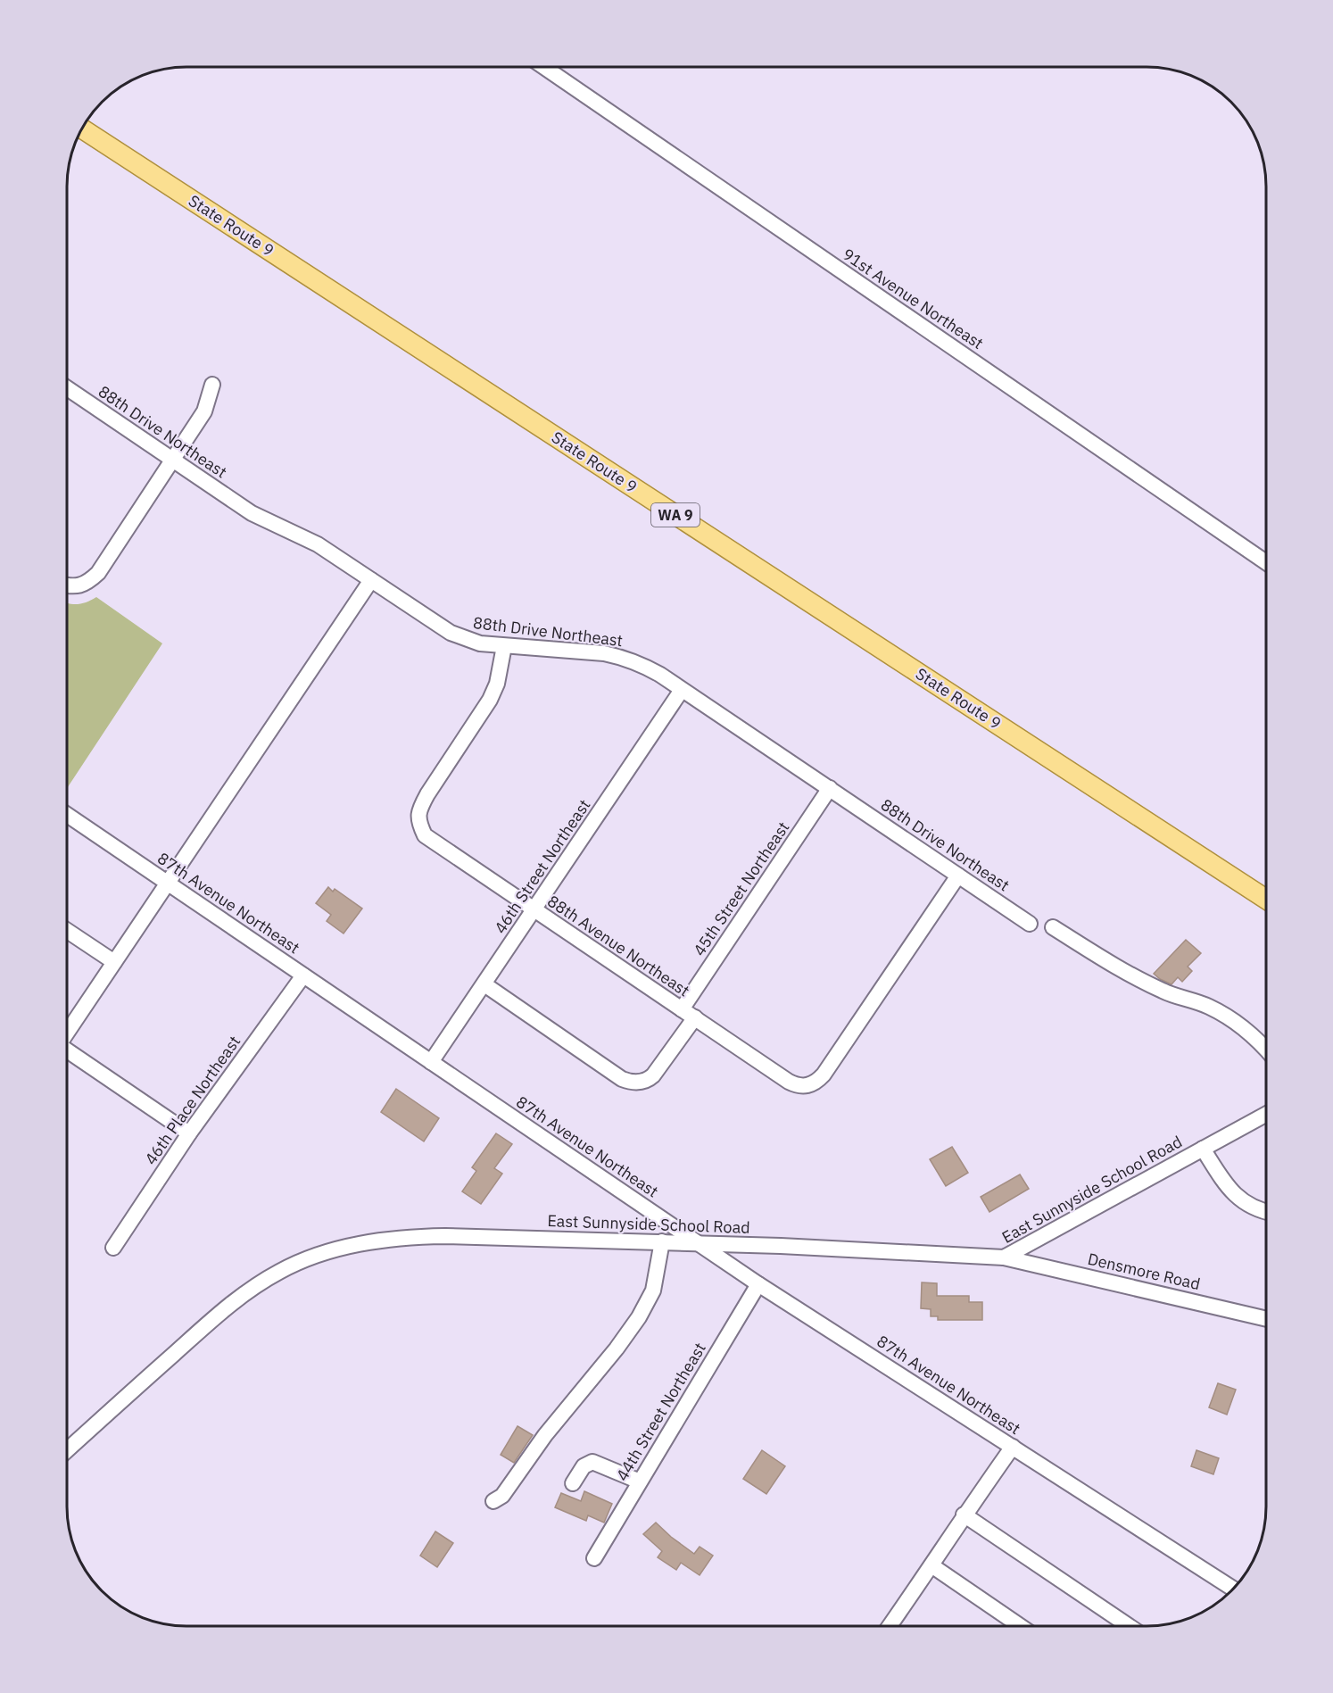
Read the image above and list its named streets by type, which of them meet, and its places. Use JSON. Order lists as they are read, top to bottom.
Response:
{
  "streets": {
    "main road": ["State Route 9", "WA 9"],
    "street": [
      "91st Avenue Northeast",
      "88th Drive Northeast",
      "46th Street Northeast",
      "45th Street Northeast",
      "87th Avenue Northeast",
      "88th Avenue Northeast",
      "46th Place Northeast",
      "East Sunnyside School Road",
      "Densmore Road",
      "44th Street Northeast"
    ]
  },
  "crossings": [
    ["88th Drive Northeast", "46th Street Northeast"],
    ["88th Drive Northeast", "45th Street Northeast"],
    ["88th Drive Northeast", "88th Avenue Northeast"],
    ["46th Street Northeast", "87th Avenue Northeast"],
    ["46th Street Northeast", "88th Avenue Northeast"],
    ["45th Street Northeast", "88th Avenue Northeast"],
    ["87th Avenue Northeast", "46th Place Northeast"],
    ["87th Avenue Northeast", "East Sunnyside School Road"],
    ["87th Avenue Northeast", "44th Street Northeast"],
    ["East Sunnyside School Road", "Densmore Road"]
  ]
}
